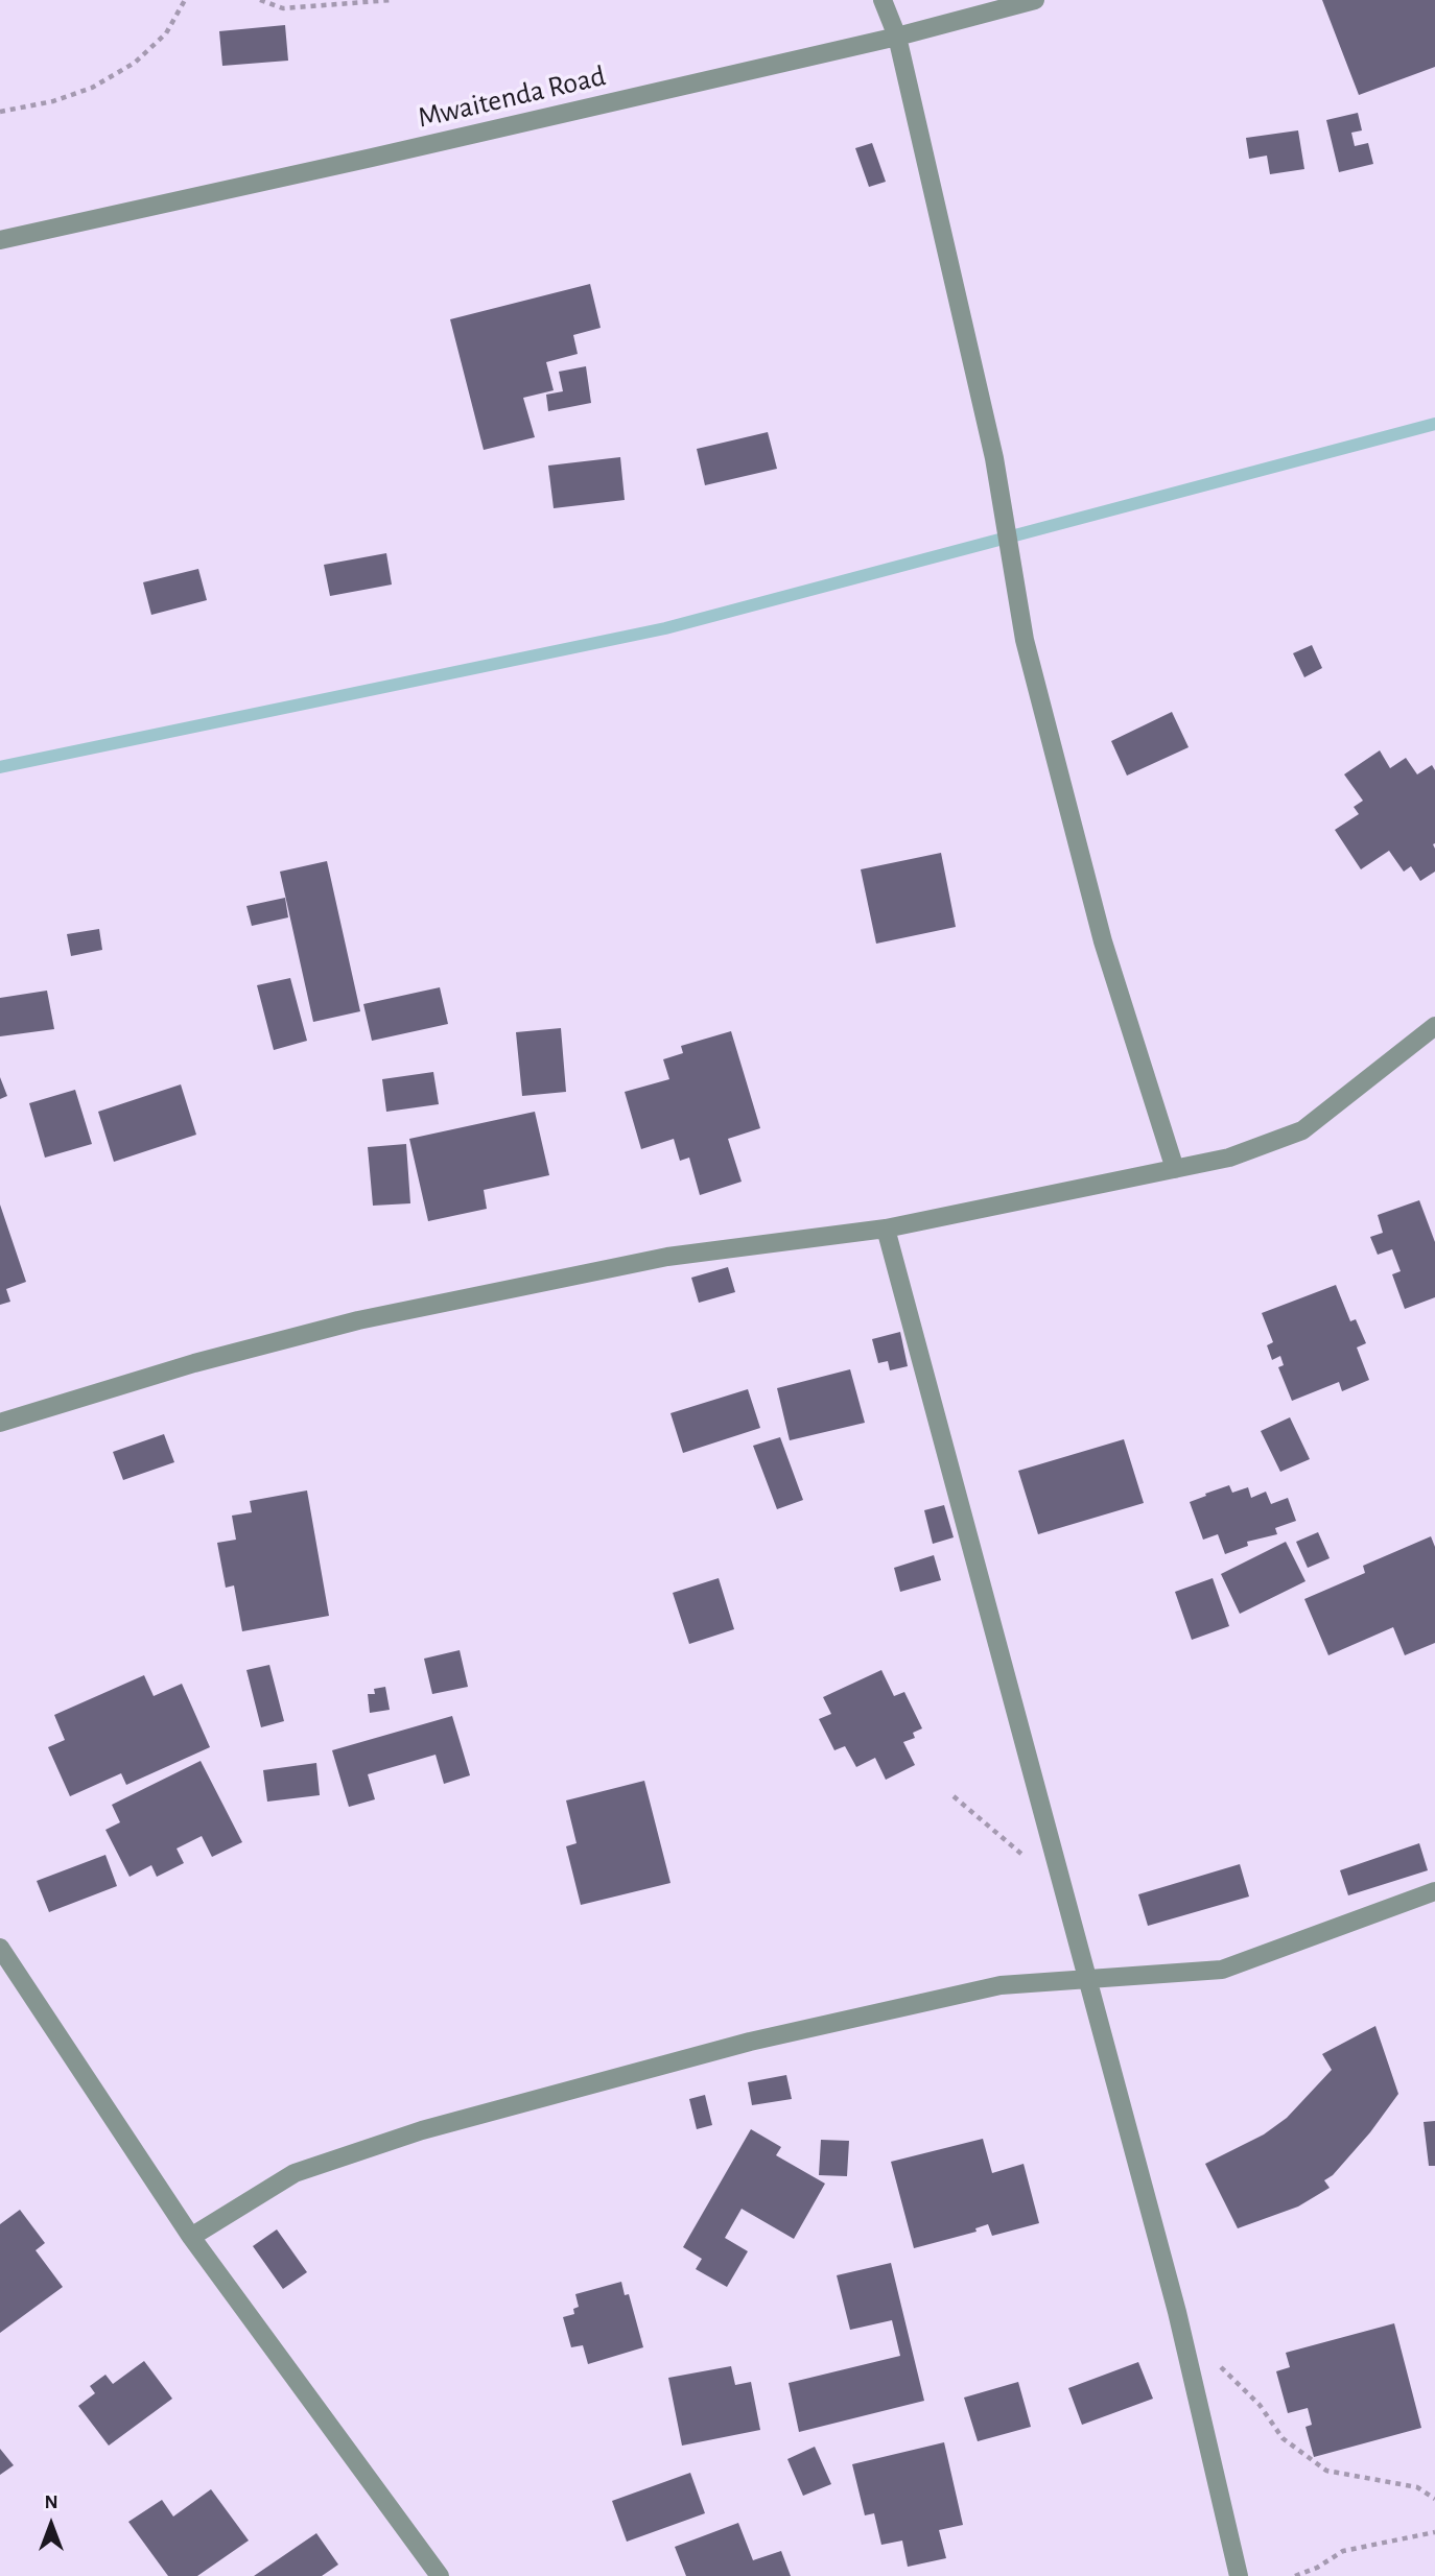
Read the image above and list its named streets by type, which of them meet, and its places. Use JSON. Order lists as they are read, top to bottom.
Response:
{
  "streets": {
    "street": ["Mwaitenda Road"]
  },
  "north": "top"
}
